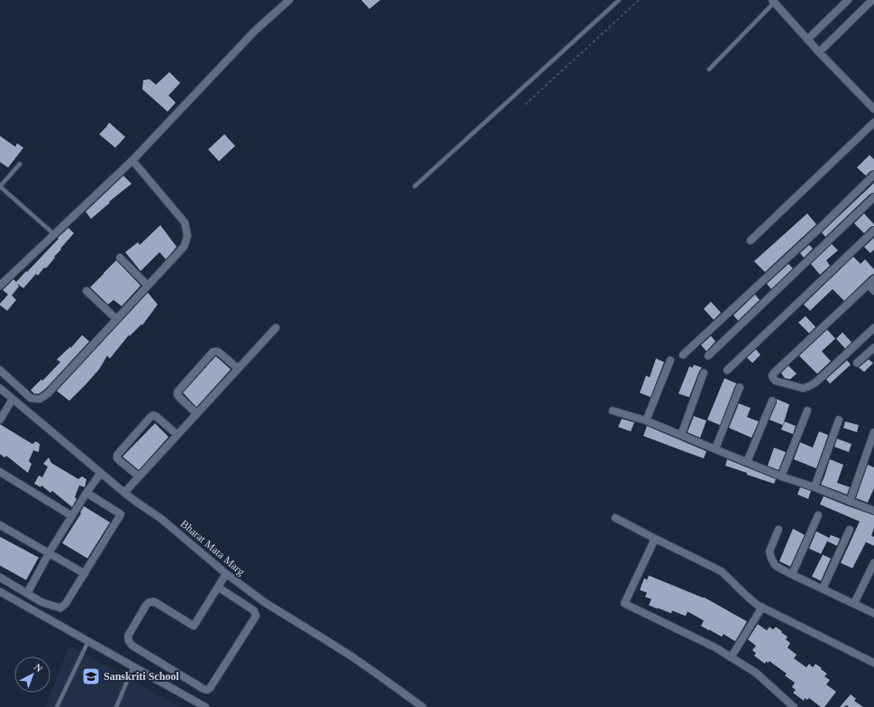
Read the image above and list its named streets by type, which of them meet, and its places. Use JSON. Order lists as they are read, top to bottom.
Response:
{
  "streets": {
    "street": ["Bharat Mata Marg"]
  },
  "places": {
    "school or university": ["Sanskriti School"]
  },
  "north": "top right"
}
